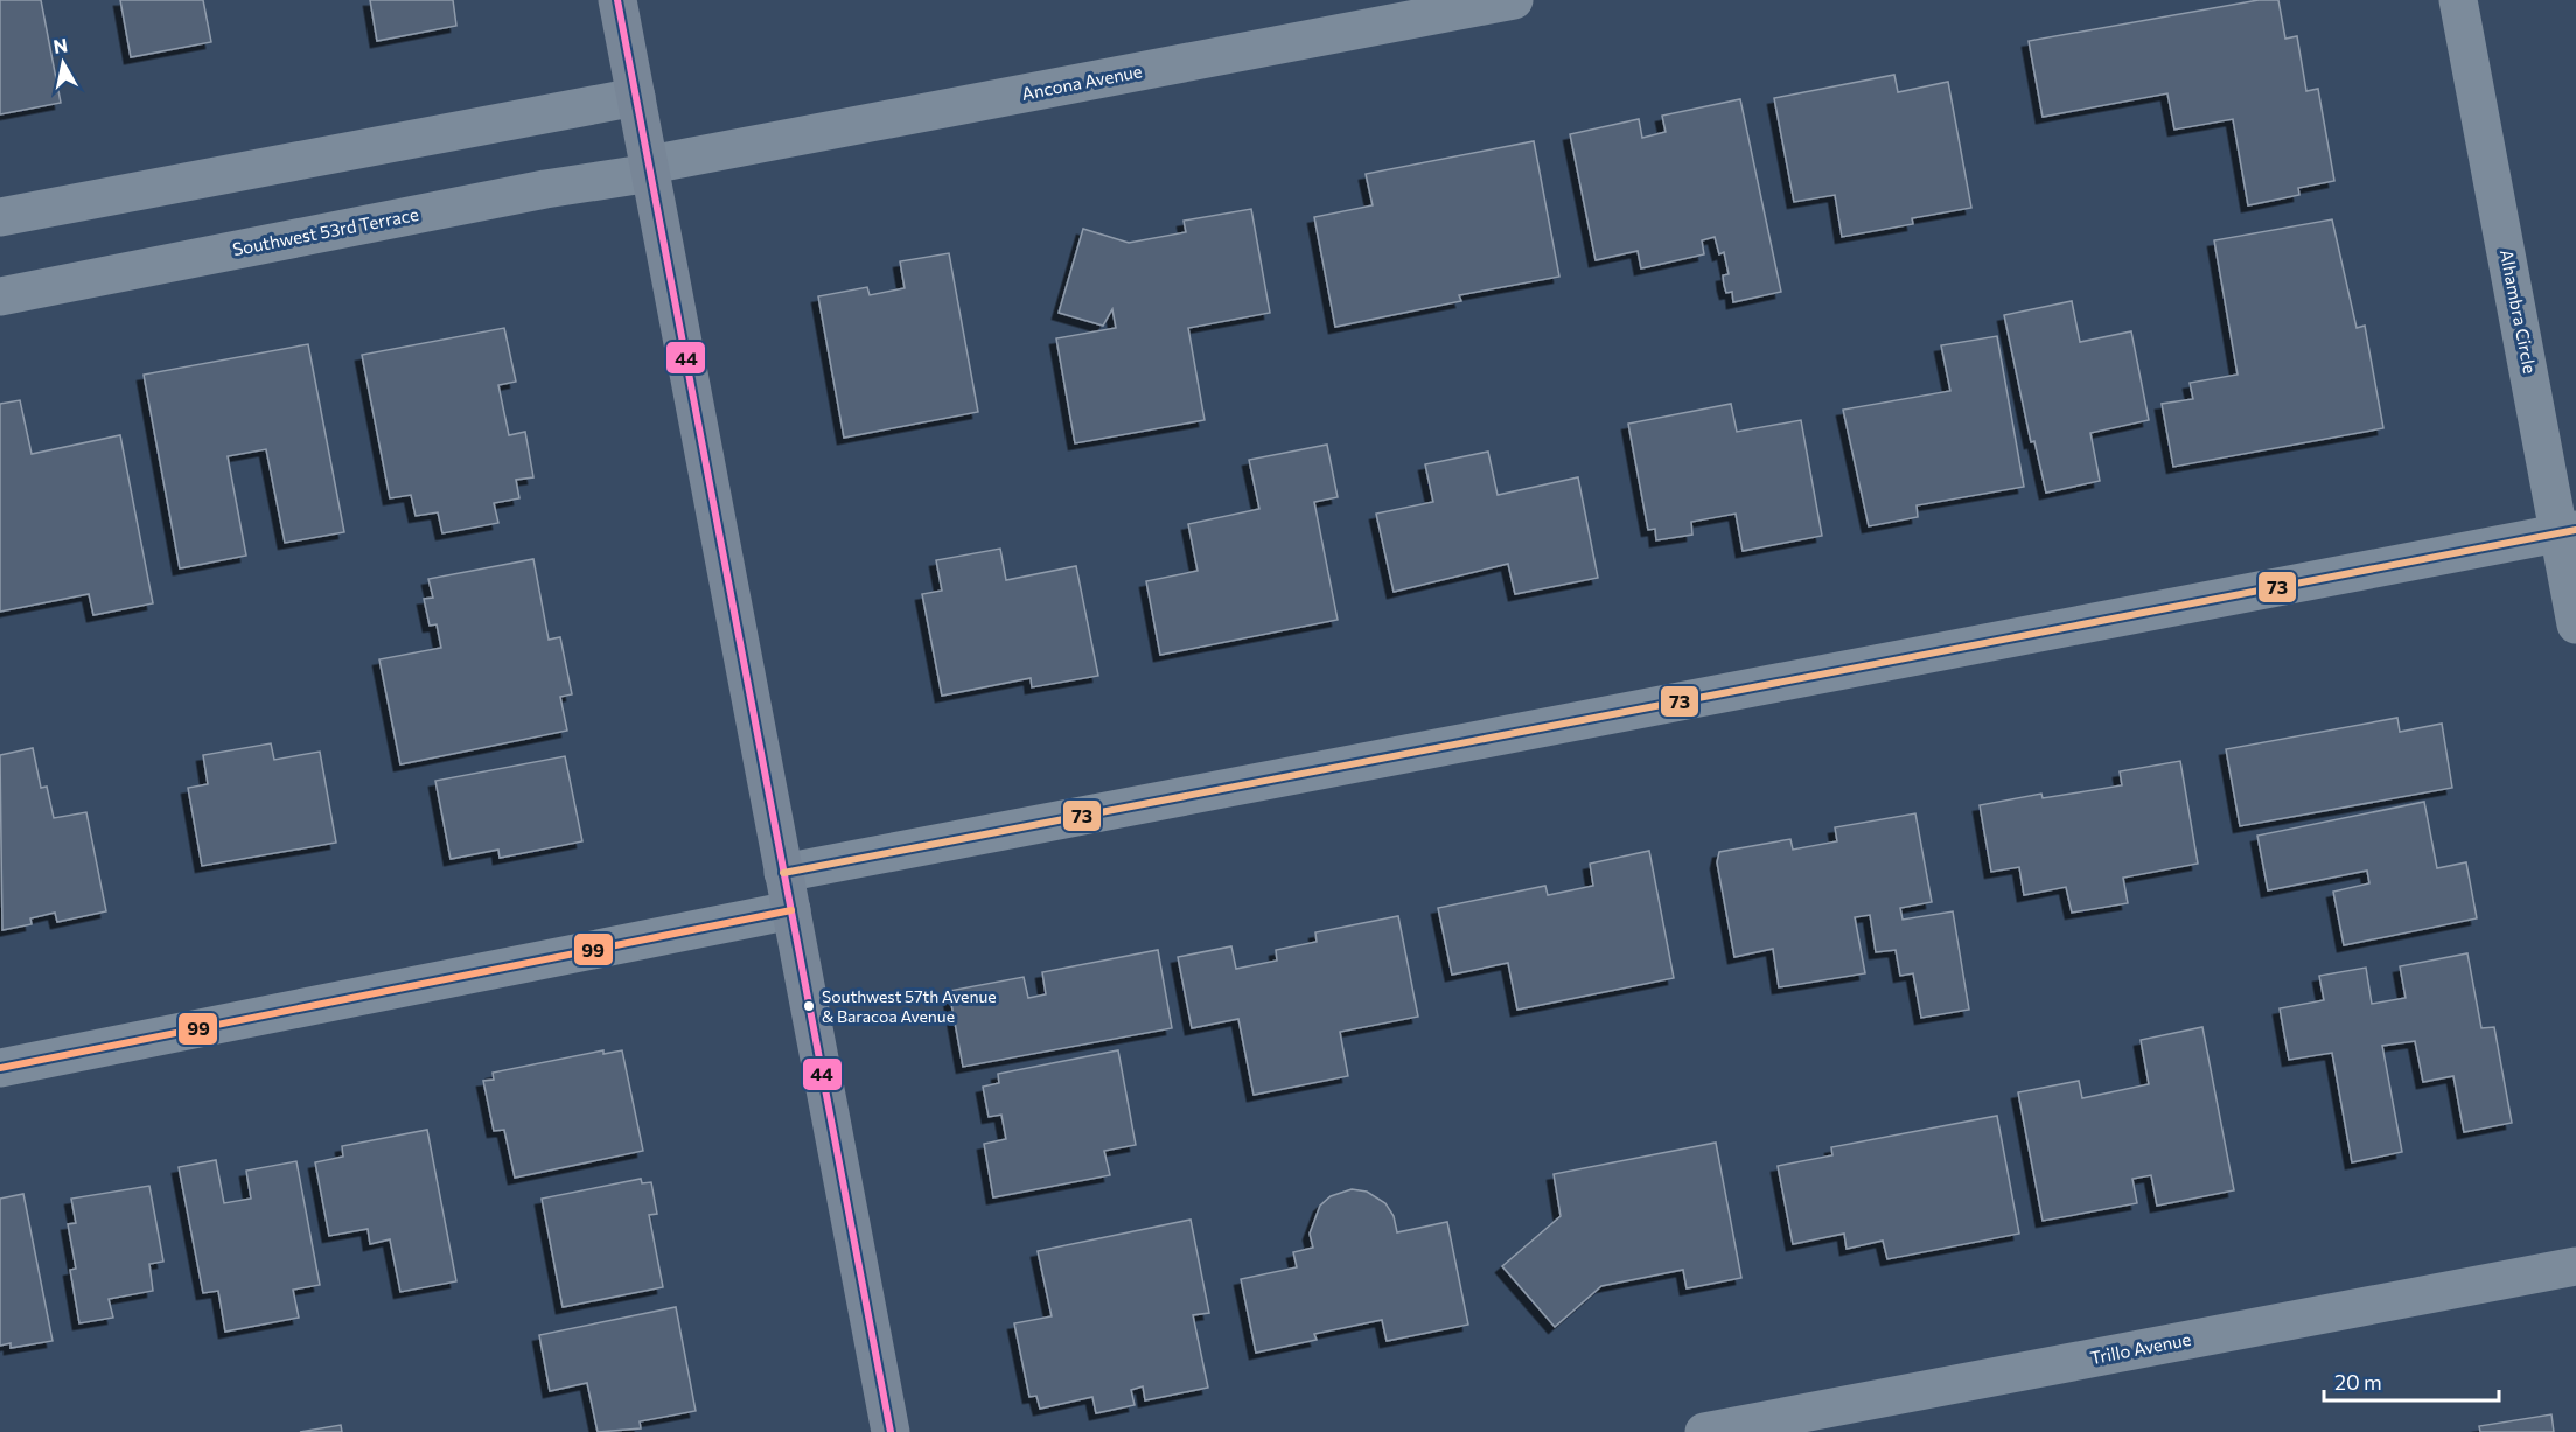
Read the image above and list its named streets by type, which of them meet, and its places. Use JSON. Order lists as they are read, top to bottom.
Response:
{
  "streets": {
    "street": [
      "Ancona Avenue",
      "Southwest 53rd Terrace",
      "Alhambra Circle",
      "Trillo Avenue"
    ]
  },
  "crossings": [
    ["Ancona Avenue", "Southwest 53rd Terrace"]
  ],
  "places": ["Southwest 57th Avenue & Baracoa Avenue"],
  "lines": ["transit line 44", "transit line 73", "transit line 99"],
  "scale_bar": "20 m",
  "north": "top"
}
